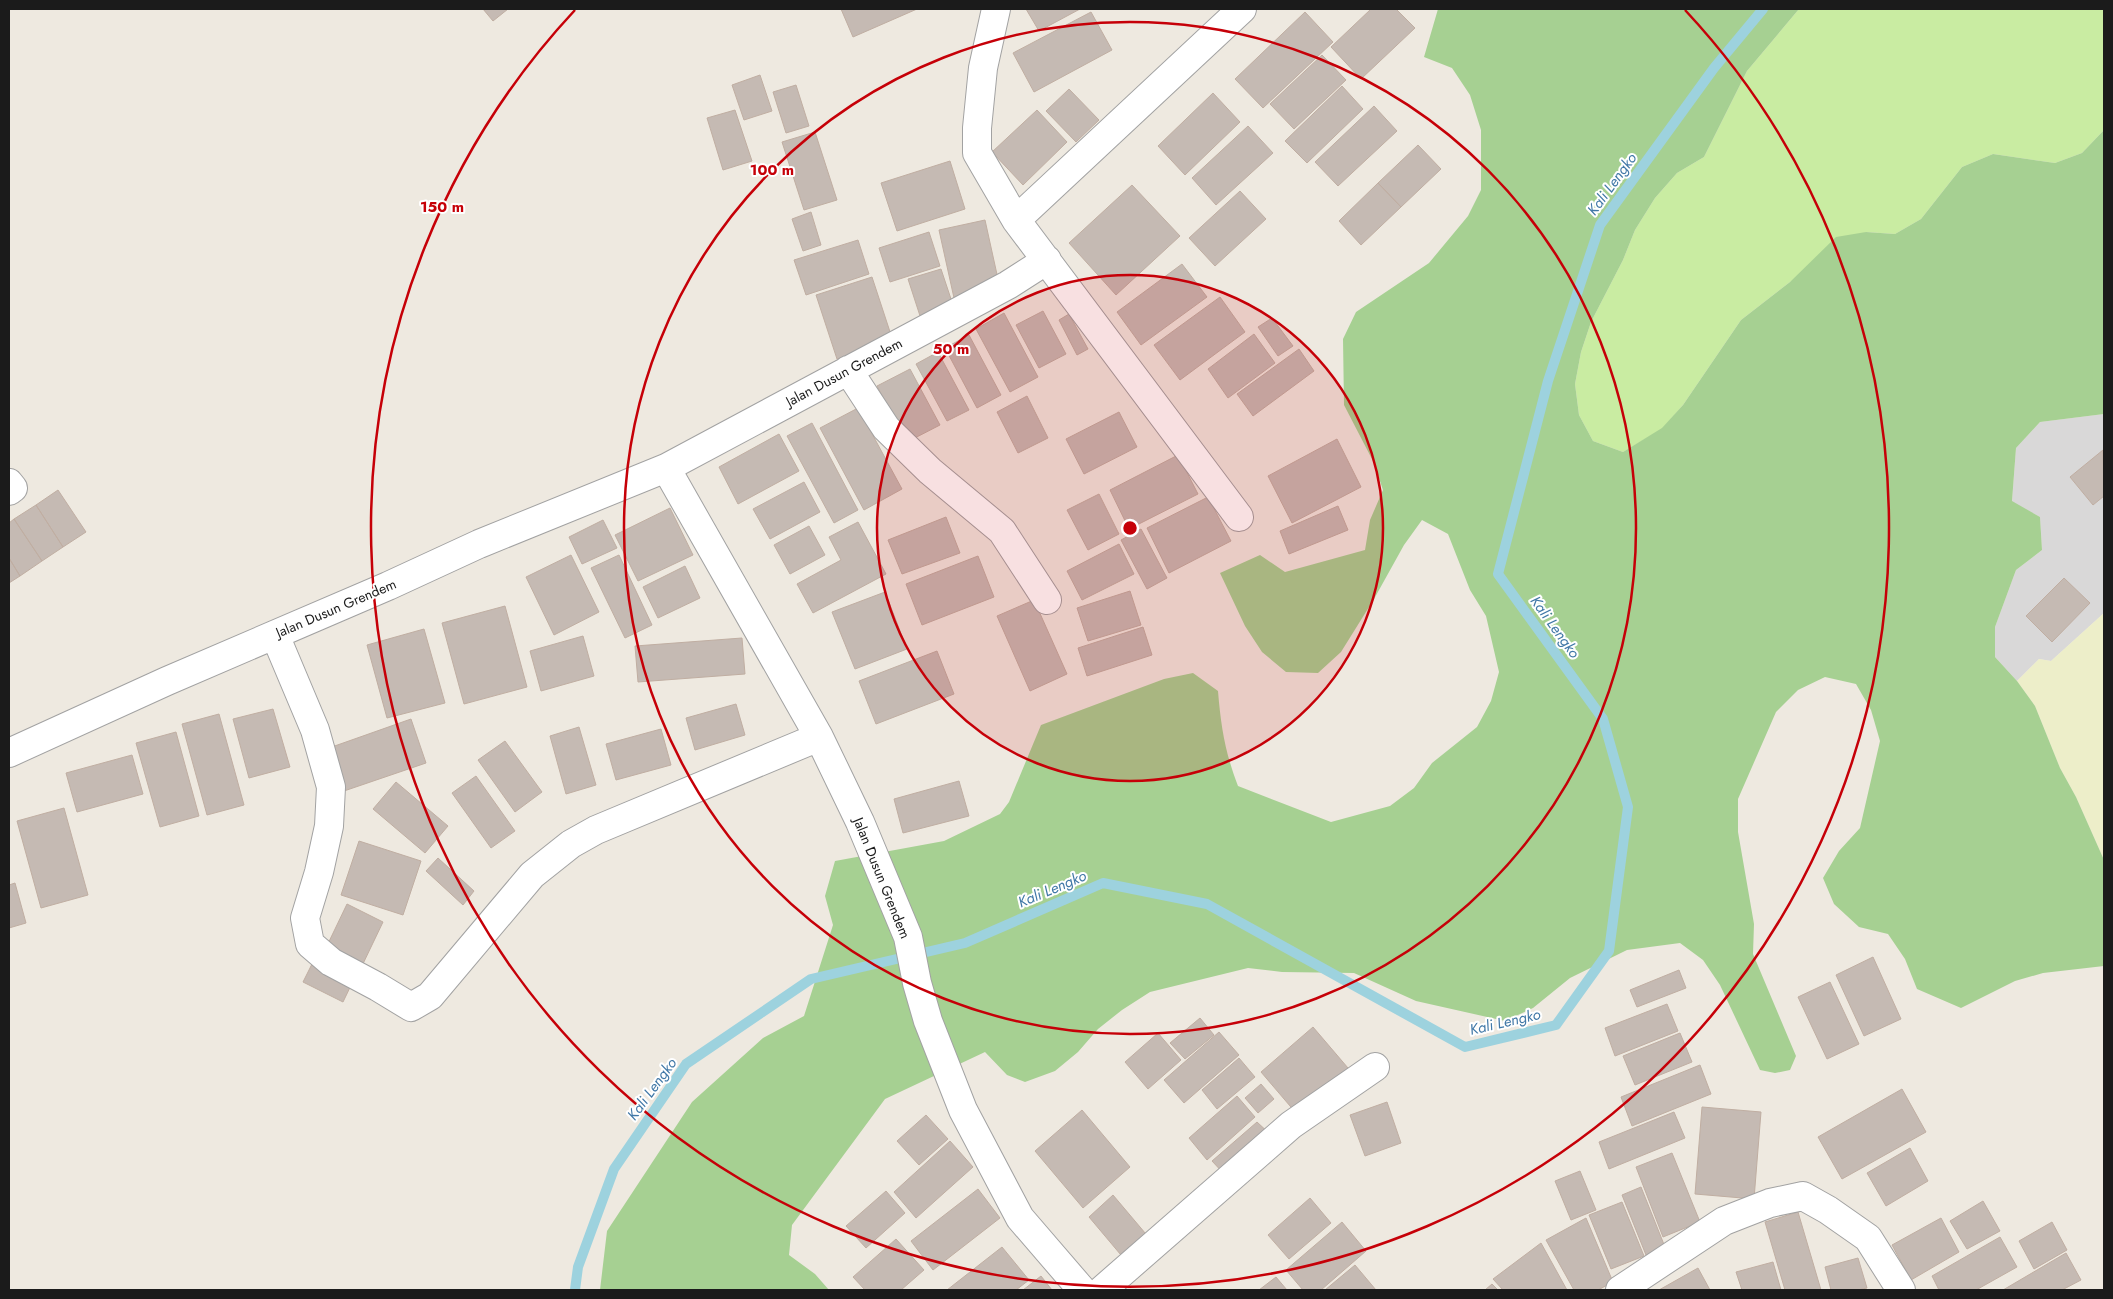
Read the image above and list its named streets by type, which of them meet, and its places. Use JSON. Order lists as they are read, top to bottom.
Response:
{
  "streets": {
    "street": ["Jalan Dusun Grendem"]
  },
  "water": ["Kali Lengko"],
  "rings": ["100 m", "150 m", "50 m"]
}
